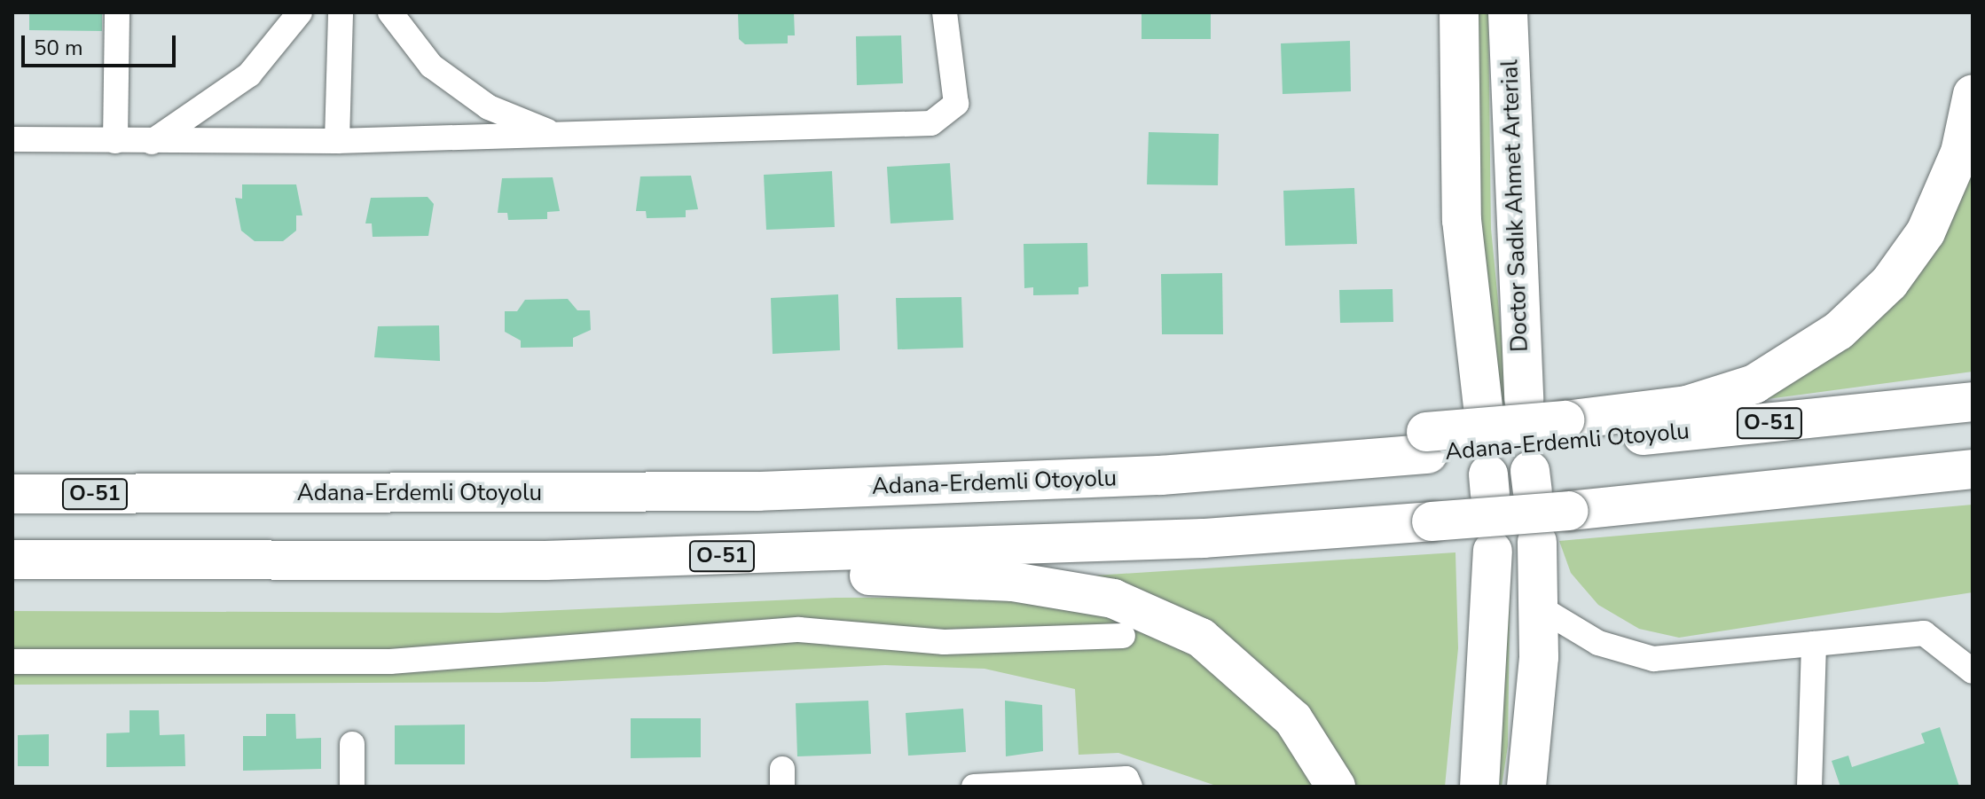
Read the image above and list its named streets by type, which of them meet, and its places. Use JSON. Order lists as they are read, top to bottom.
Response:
{
  "streets": {
    "main road": ["Doctor Sadık Ahmet Arterial", "O-51", "Adana-Erdemli Otoyolu"]
  },
  "scale_bar": "50 m"
}
